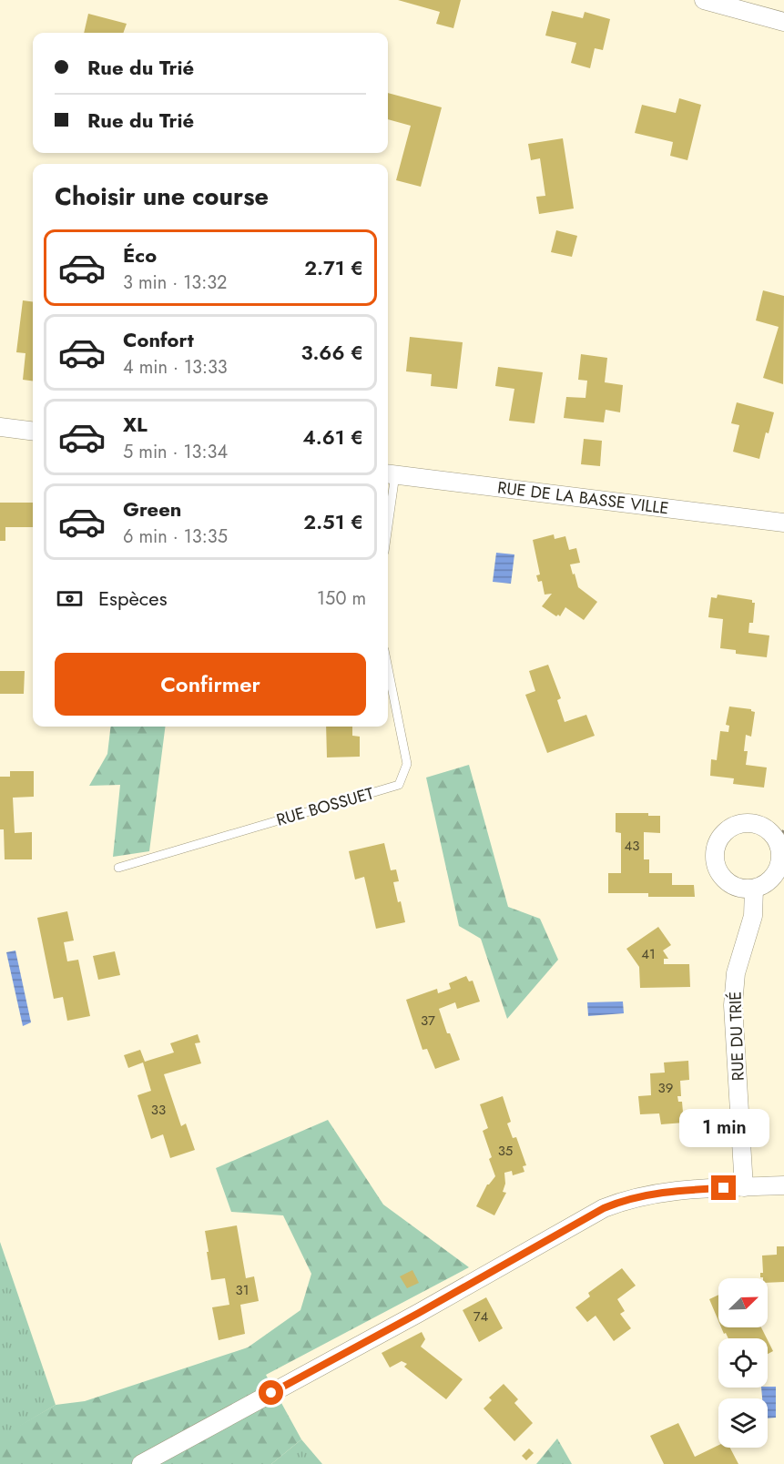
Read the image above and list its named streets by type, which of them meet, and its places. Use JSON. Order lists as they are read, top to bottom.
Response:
{
  "streets": {
    "street": ["RUE DE LA BASSE VILLE", "RUE DU TRIÉ"],
    "lane": ["RUE BOSSUET"]
  },
  "house_numbers": [
    "43",
    "41",
    "37",
    "39",
    "33",
    "35",
    "31",
    "74"
  ],
  "north": "top right",
  "page": {
    "banner": ["Rue du Trié", "Rue du Trié"],
    "heading": "Choisir une course",
    "list": [
      {
        "name": "Éco",
        "note": "3 min · 13:32",
        "value": "2.71 €"
      },
      {
        "name": "Confort",
        "note": "4 min · 13:33",
        "value": "3.66 €"
      },
      {
        "name": "XL",
        "note": "5 min · 13:34",
        "value": "4.61 €"
      },
      {
        "name": "Green",
        "note": "6 min · 13:35",
        "value": "2.51 €"
      }
    ],
    "pay": ["Espèces", "150 m"],
    "buttons": "Confirmer",
    "bubble": "1 min"
  }
}
